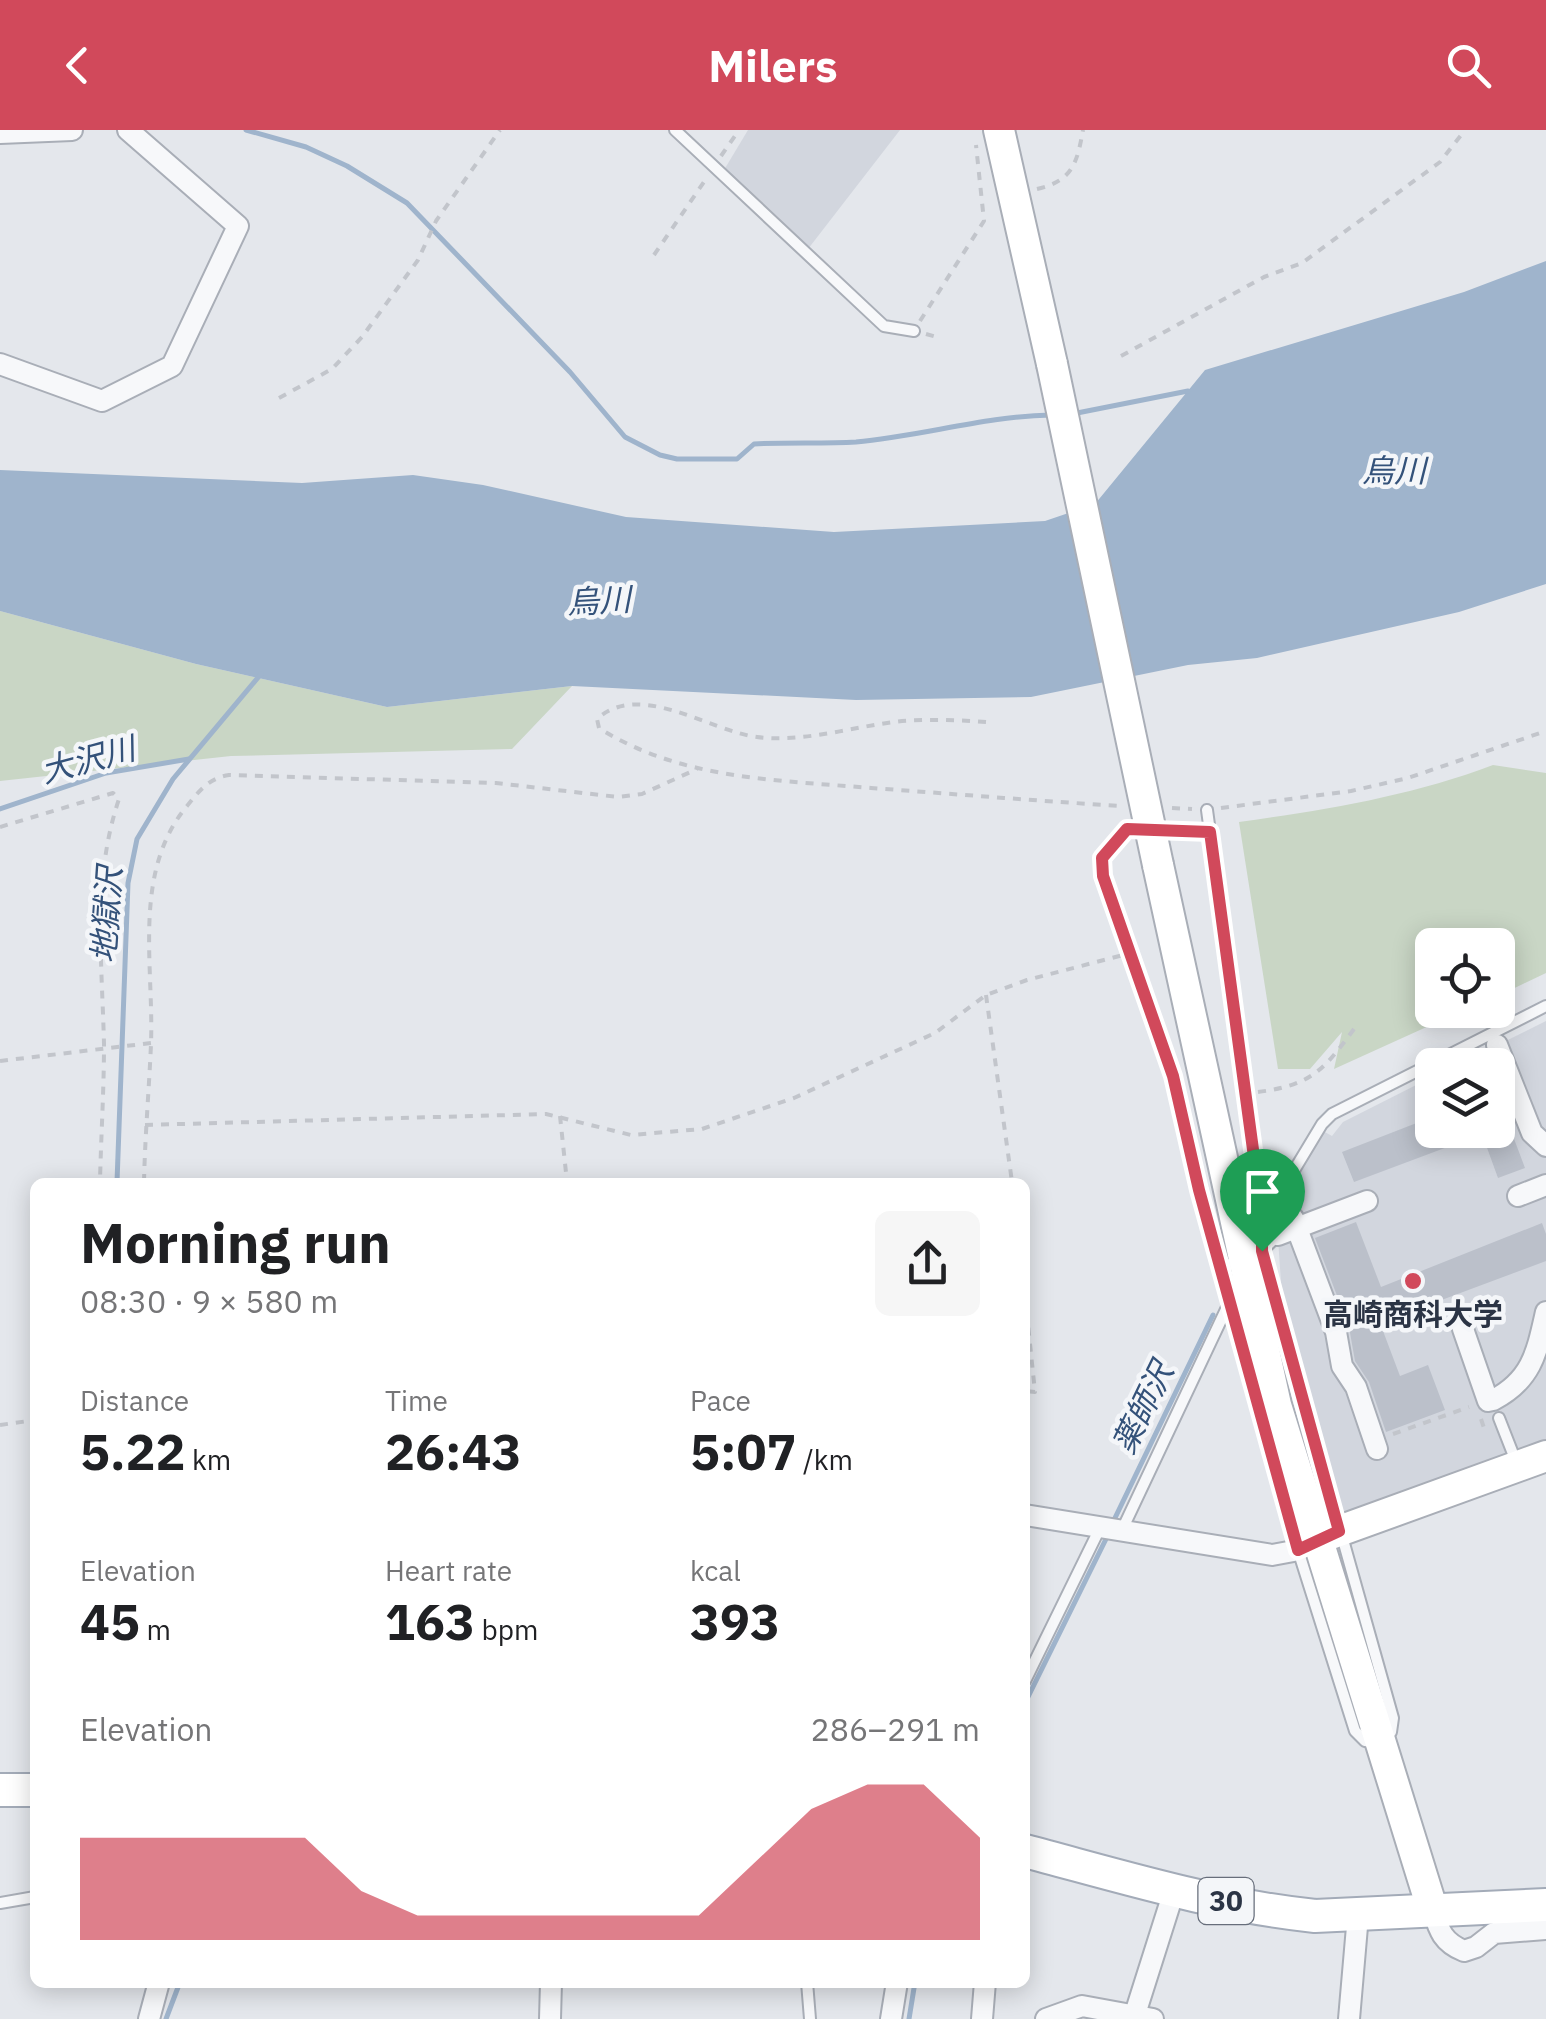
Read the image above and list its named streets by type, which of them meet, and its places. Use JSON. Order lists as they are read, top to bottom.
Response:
{
  "streets": {
    "main road": ["30"]
  },
  "water": [
    "烏川",
    "大沢川",
    "地獄沢",
    "薬師沢"
  ],
  "places": ["高崎商科大学"],
  "page": {
    "header": "Milers",
    "heading": ["Morning run", "08:30 · 9 × 580 m"],
    "stats": [
      ["Distance", "5.22 km"],
      ["Time", "26:43"],
      ["Pace", "5:07 /km"],
      ["Elevation", "45 m"],
      ["Heart rate", "163 bpm"],
      ["kcal", "393"]
    ],
    "chart": ["Elevation", "286–291 m"]
  }
}
